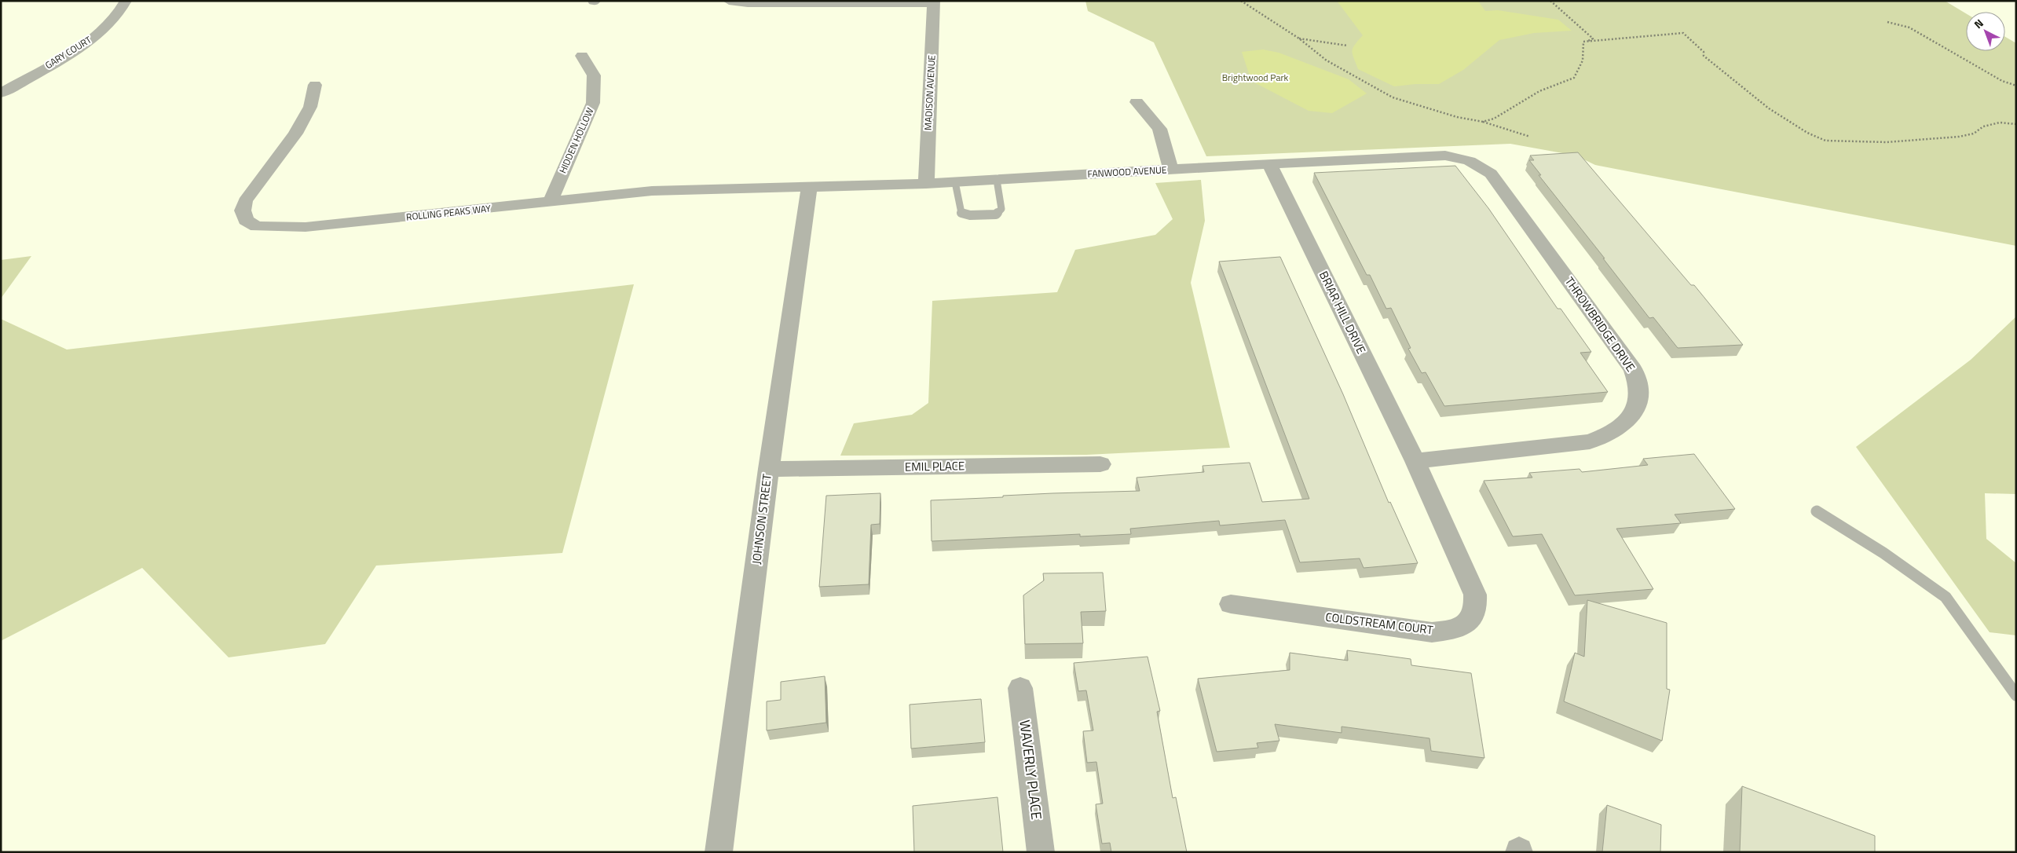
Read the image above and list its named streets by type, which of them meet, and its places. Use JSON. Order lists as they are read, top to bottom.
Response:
{
  "streets": {
    "street": [
      "GARY COURT",
      "MADISON AVENUE",
      "HIDDEN HOLLOW",
      "FANWOOD AVENUE",
      "ROLLING PEAKS WAY",
      "BRIAR HILL DRIVE",
      "THROWBRIDGE DRIVE",
      "EMIL PLACE",
      "JOHNSON STREET",
      "COLDSTREAM COURT",
      "WAVERLY PLACE"
    ]
  },
  "crossings": [
    ["MADISON AVENUE", "FANWOOD AVENUE"],
    ["HIDDEN HOLLOW", "ROLLING PEAKS WAY"],
    ["FANWOOD AVENUE", "ROLLING PEAKS WAY"],
    ["FANWOOD AVENUE", "BRIAR HILL DRIVE"],
    ["FANWOOD AVENUE", "THROWBRIDGE DRIVE"],
    ["FANWOOD AVENUE", "JOHNSON STREET"],
    ["ROLLING PEAKS WAY", "JOHNSON STREET"],
    ["BRIAR HILL DRIVE", "THROWBRIDGE DRIVE"],
    ["BRIAR HILL DRIVE", "COLDSTREAM COURT"],
    ["THROWBRIDGE DRIVE", "COLDSTREAM COURT"],
    ["EMIL PLACE", "JOHNSON STREET"]
  ],
  "parks": ["Brightwood Park"],
  "north": "top left"
}
